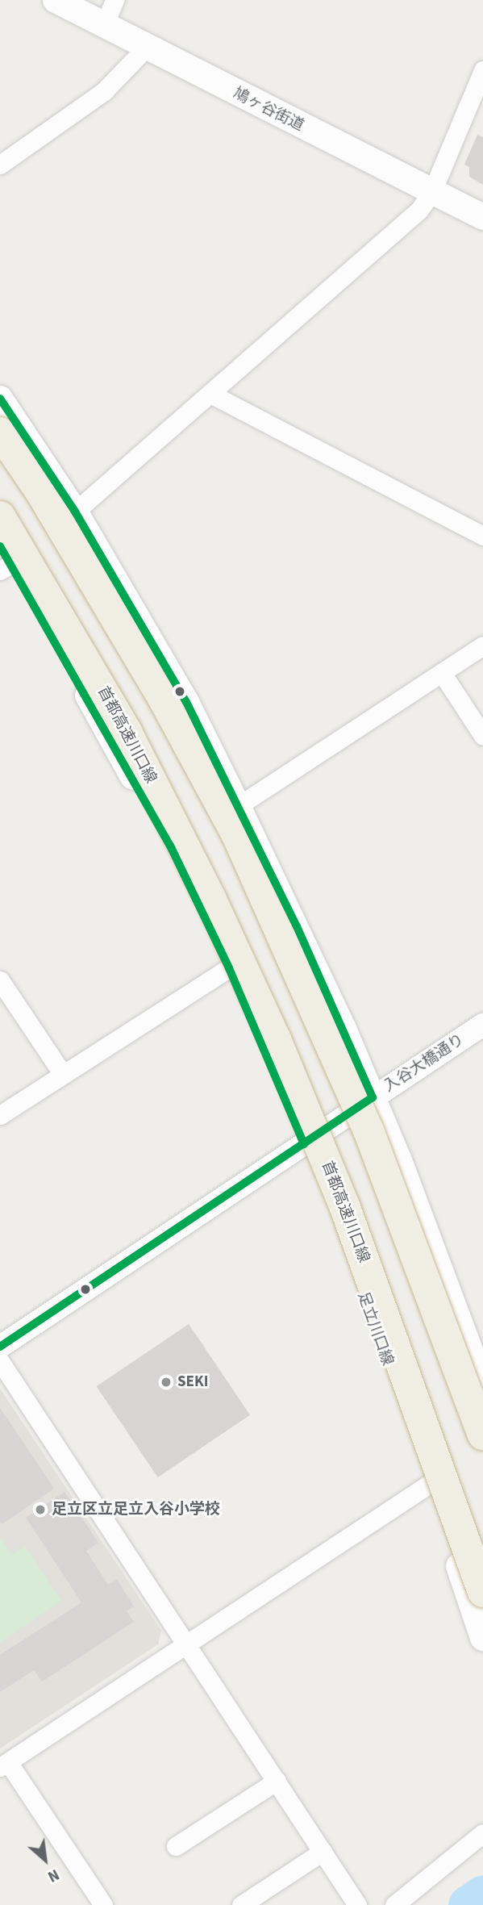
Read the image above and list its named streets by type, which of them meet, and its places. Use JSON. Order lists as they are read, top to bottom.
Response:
{
  "streets": {
    "highway": ["首都高速川口線"],
    "main road": ["鳩ヶ谷街道", "足立川口線"],
    "street": ["入谷大橋通り"]
  },
  "crossings": [
    ["入谷大橋通り", "足立川口線"]
  ],
  "places": ["SEKI", "足立区立足立入谷小学校"],
  "north": "bottom right"
}
